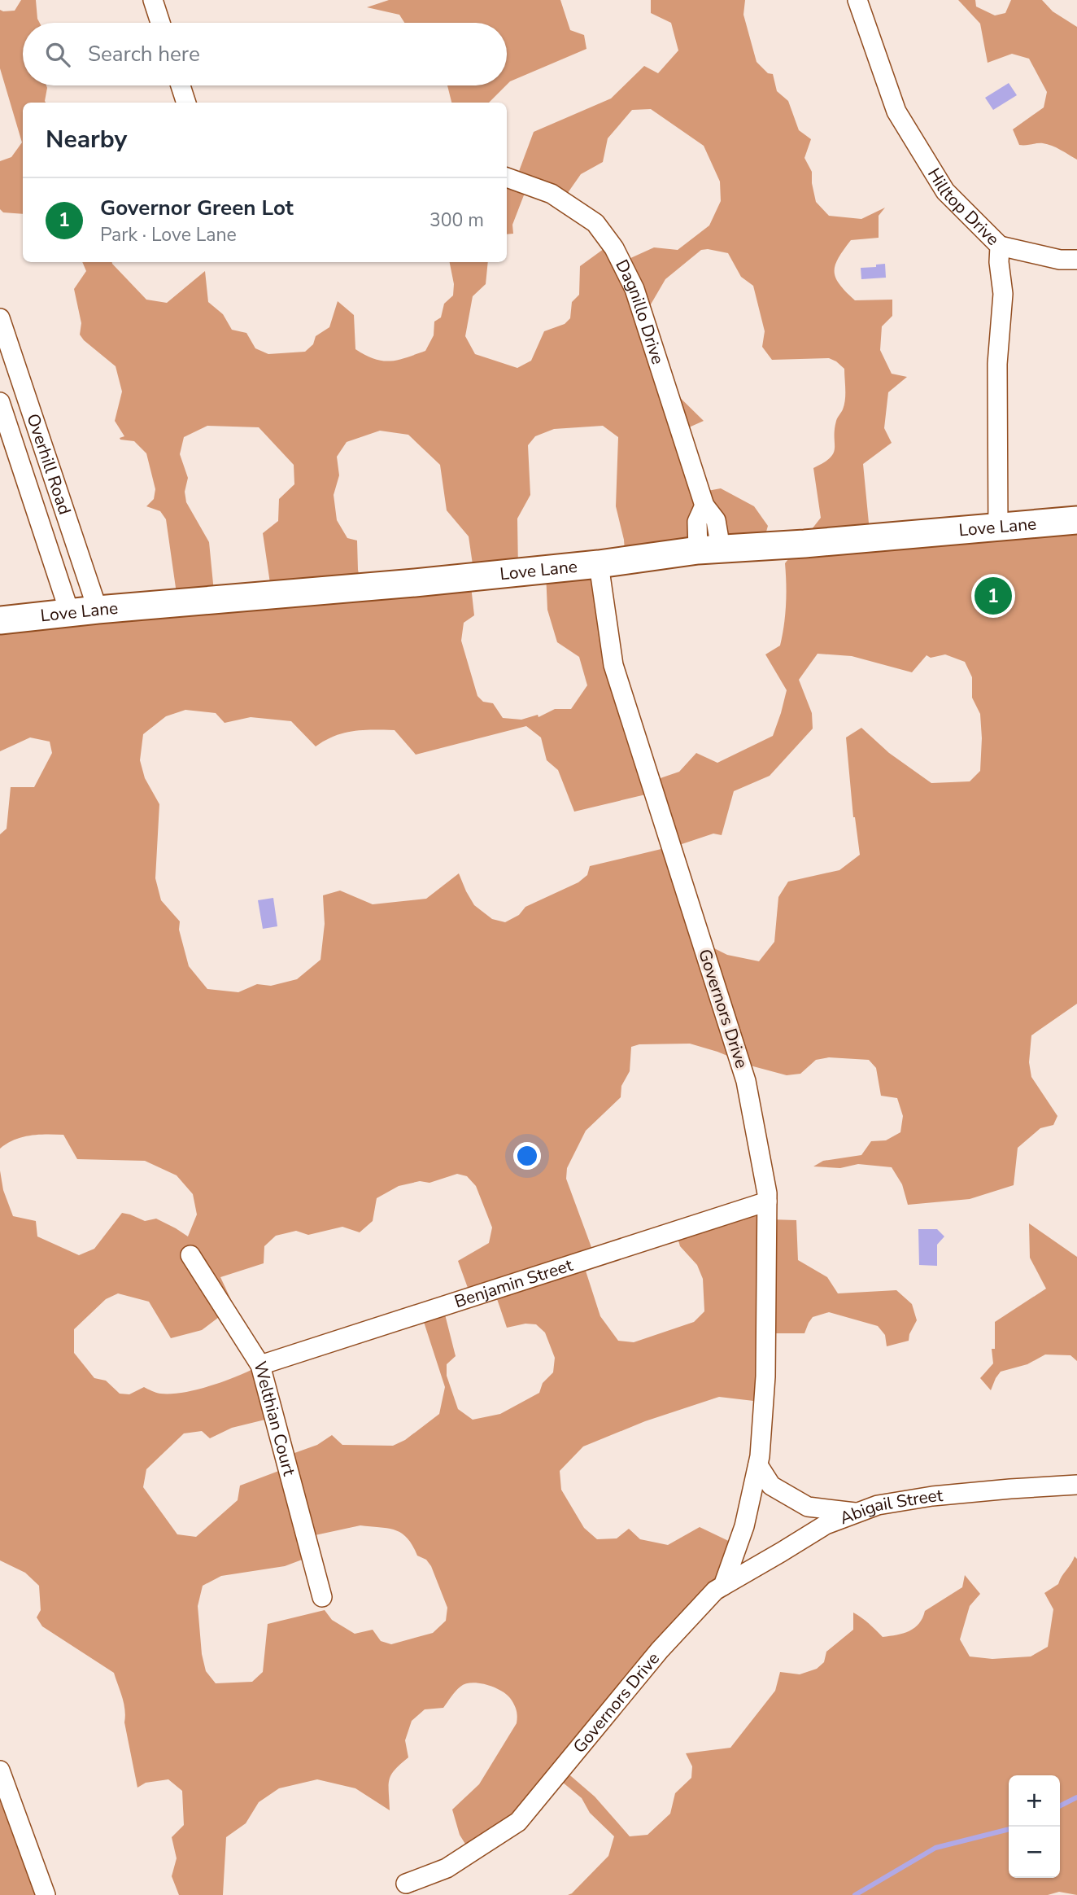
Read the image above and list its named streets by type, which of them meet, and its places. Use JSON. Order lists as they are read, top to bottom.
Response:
{
  "streets": {
    "street": [
      "Hilltop Drive",
      "Dagnillo Drive",
      "Overhill Road",
      "Love Lane",
      "Governors Drive",
      "Benjamin Street",
      "Welthian Court",
      "Abigail Street"
    ]
  },
  "crossings": [
    ["Hilltop Drive", "Love Lane"],
    ["Dagnillo Drive", "Love Lane"],
    ["Overhill Road", "Love Lane"],
    ["Love Lane", "Governors Drive"],
    ["Governors Drive", "Benjamin Street"],
    ["Governors Drive", "Abigail Street"],
    ["Benjamin Street", "Welthian Court"]
  ],
  "page": {
    "search": "Search here",
    "heading": "Nearby",
    "list": [
      {
        "mark": "1",
        "name": "Governor Green Lot",
        "note": "Park · Love Lane",
        "value": "300 m"
      }
    ],
    "pins": "1",
    "map_buttons": ["+", "−"]
  }
}
